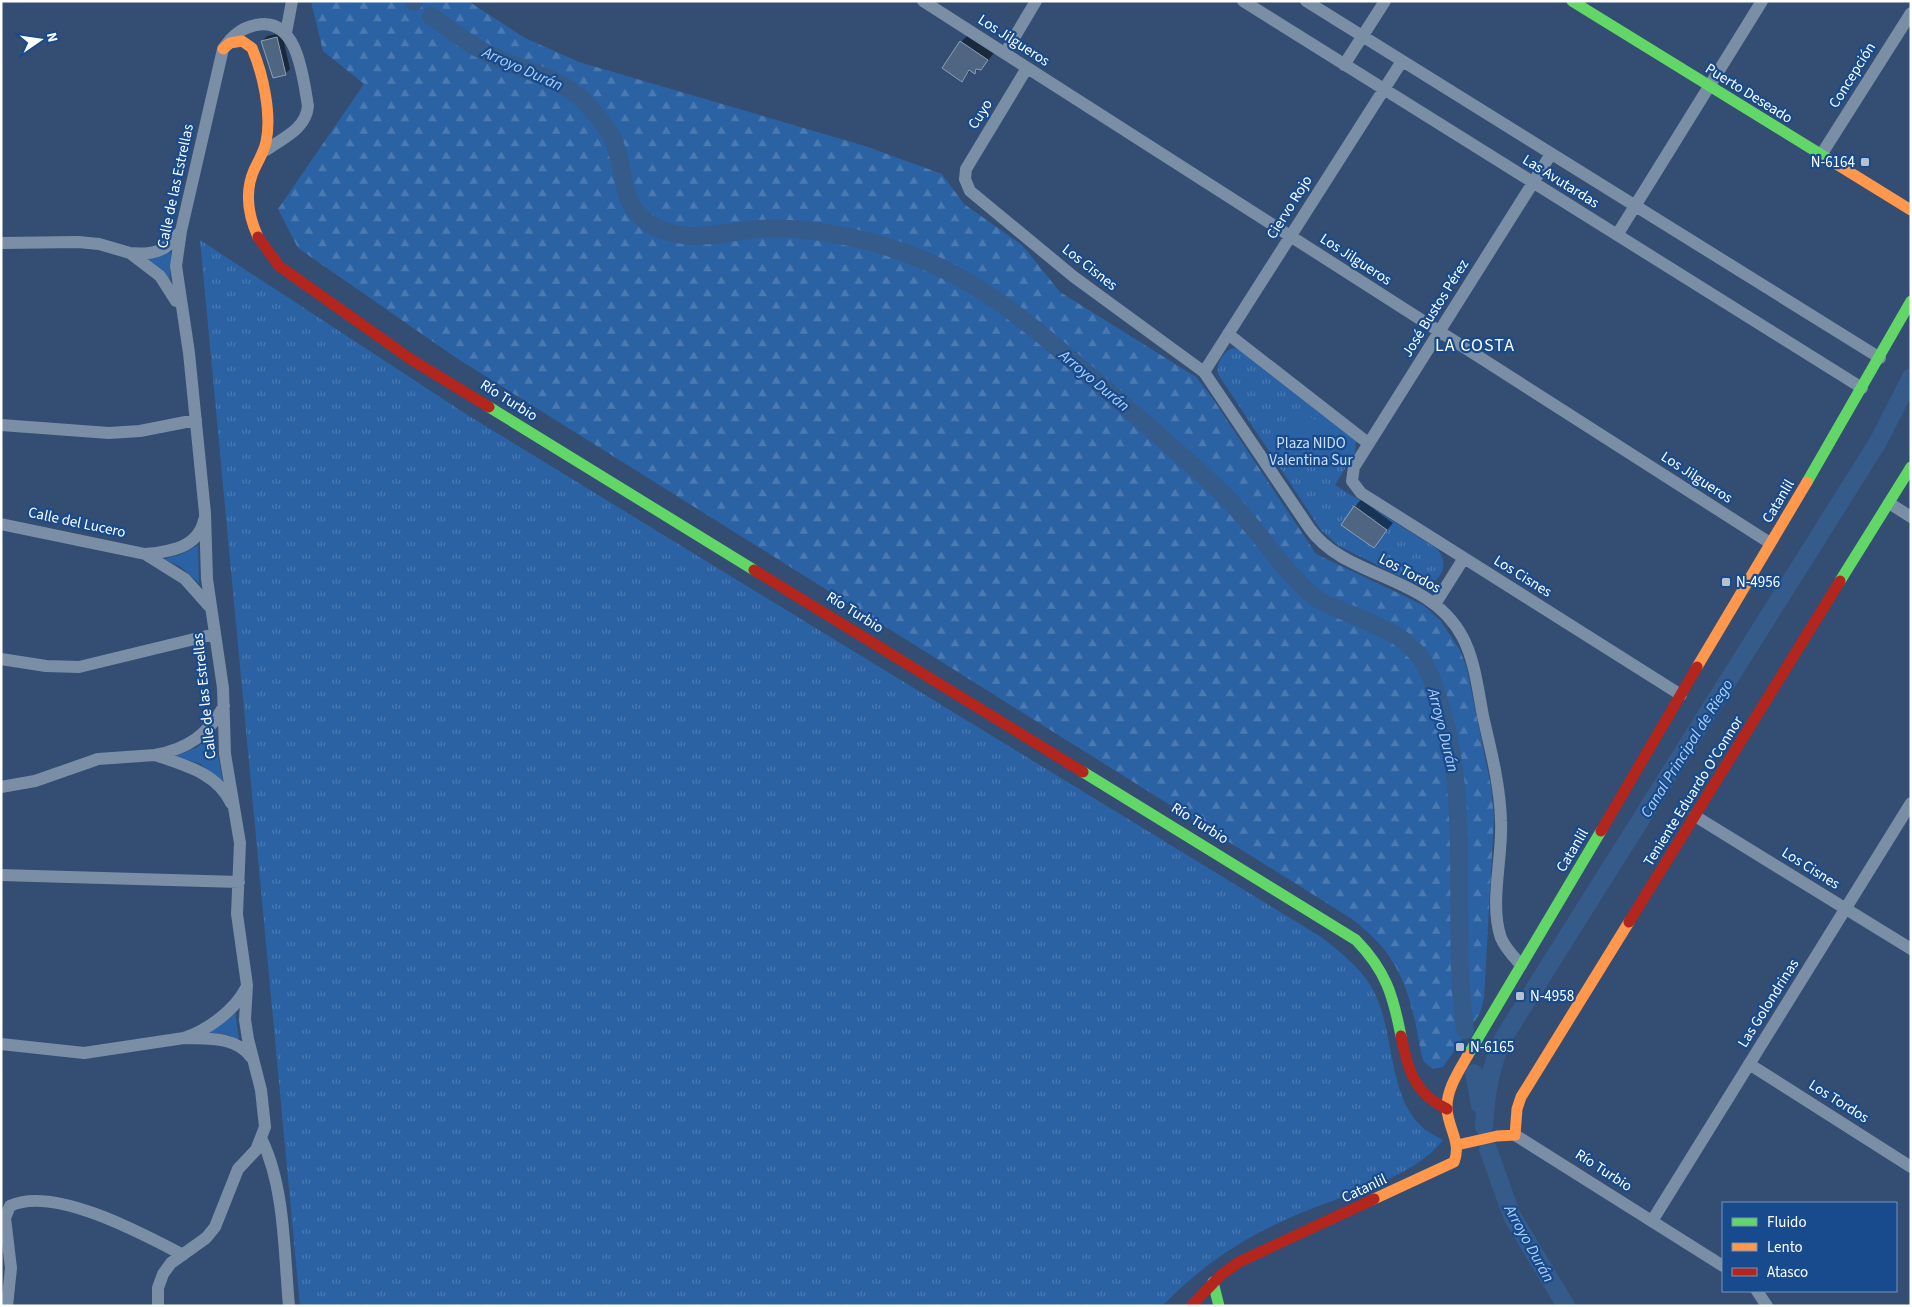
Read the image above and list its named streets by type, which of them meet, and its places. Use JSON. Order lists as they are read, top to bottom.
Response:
{
  "streets": {
    "street": [
      "Los Jilgueros",
      "Concepción",
      "Puerto Deseado",
      "Cuyo",
      "Las Avutardas",
      "Calle de las Estrellas",
      "Ciervo Rojo",
      "Los Cisnes",
      "José Bustos Pérez",
      "Río Turbio",
      "Catanlil",
      "Calle del Lucero",
      "Los Tordos",
      "Teniente Eduardo O'Connor",
      "Las Golondrinas"
    ]
  },
  "crossings": [
    ["Los Jilgueros", "Cuyo"],
    ["Los Jilgueros", "Ciervo Rojo"],
    ["Los Jilgueros", "José Bustos Pérez"],
    ["Los Jilgueros", "Catanlil"],
    ["Concepción", "Puerto Deseado"],
    ["Cuyo", "Los Cisnes"],
    ["Las Avutardas", "Ciervo Rojo"],
    ["Las Avutardas", "José Bustos Pérez"],
    ["Las Avutardas", "Catanlil"],
    ["Calle de las Estrellas", "Calle del Lucero"],
    ["Ciervo Rojo", "Los Cisnes"],
    ["Ciervo Rojo", "Los Tordos"],
    ["Los Cisnes", "José Bustos Pérez"],
    ["Los Cisnes", "Catanlil"],
    ["Los Cisnes", "Los Tordos"],
    ["Los Cisnes", "Teniente Eduardo O'Connor"],
    ["Los Cisnes", "Las Golondrinas"],
    ["Río Turbio", "Catanlil"],
    ["Río Turbio", "Teniente Eduardo O'Connor"],
    ["Río Turbio", "Las Golondrinas"],
    ["Catanlil", "Los Tordos"],
    ["Los Tordos", "Las Golondrinas"]
  ],
  "districts": ["LA COSTA"],
  "water": ["Arroyo Durán", "Canal Principal de Riego"],
  "parks": ["Plaza NIDO Valentina Sur"],
  "places": {
    "transit": [
      "N-6164",
      "N-4956",
      "N-4958",
      "N-6165"
    ]
  },
  "legend": ["Fluido", "Lento", "Atasco"],
  "north": "right"
}
